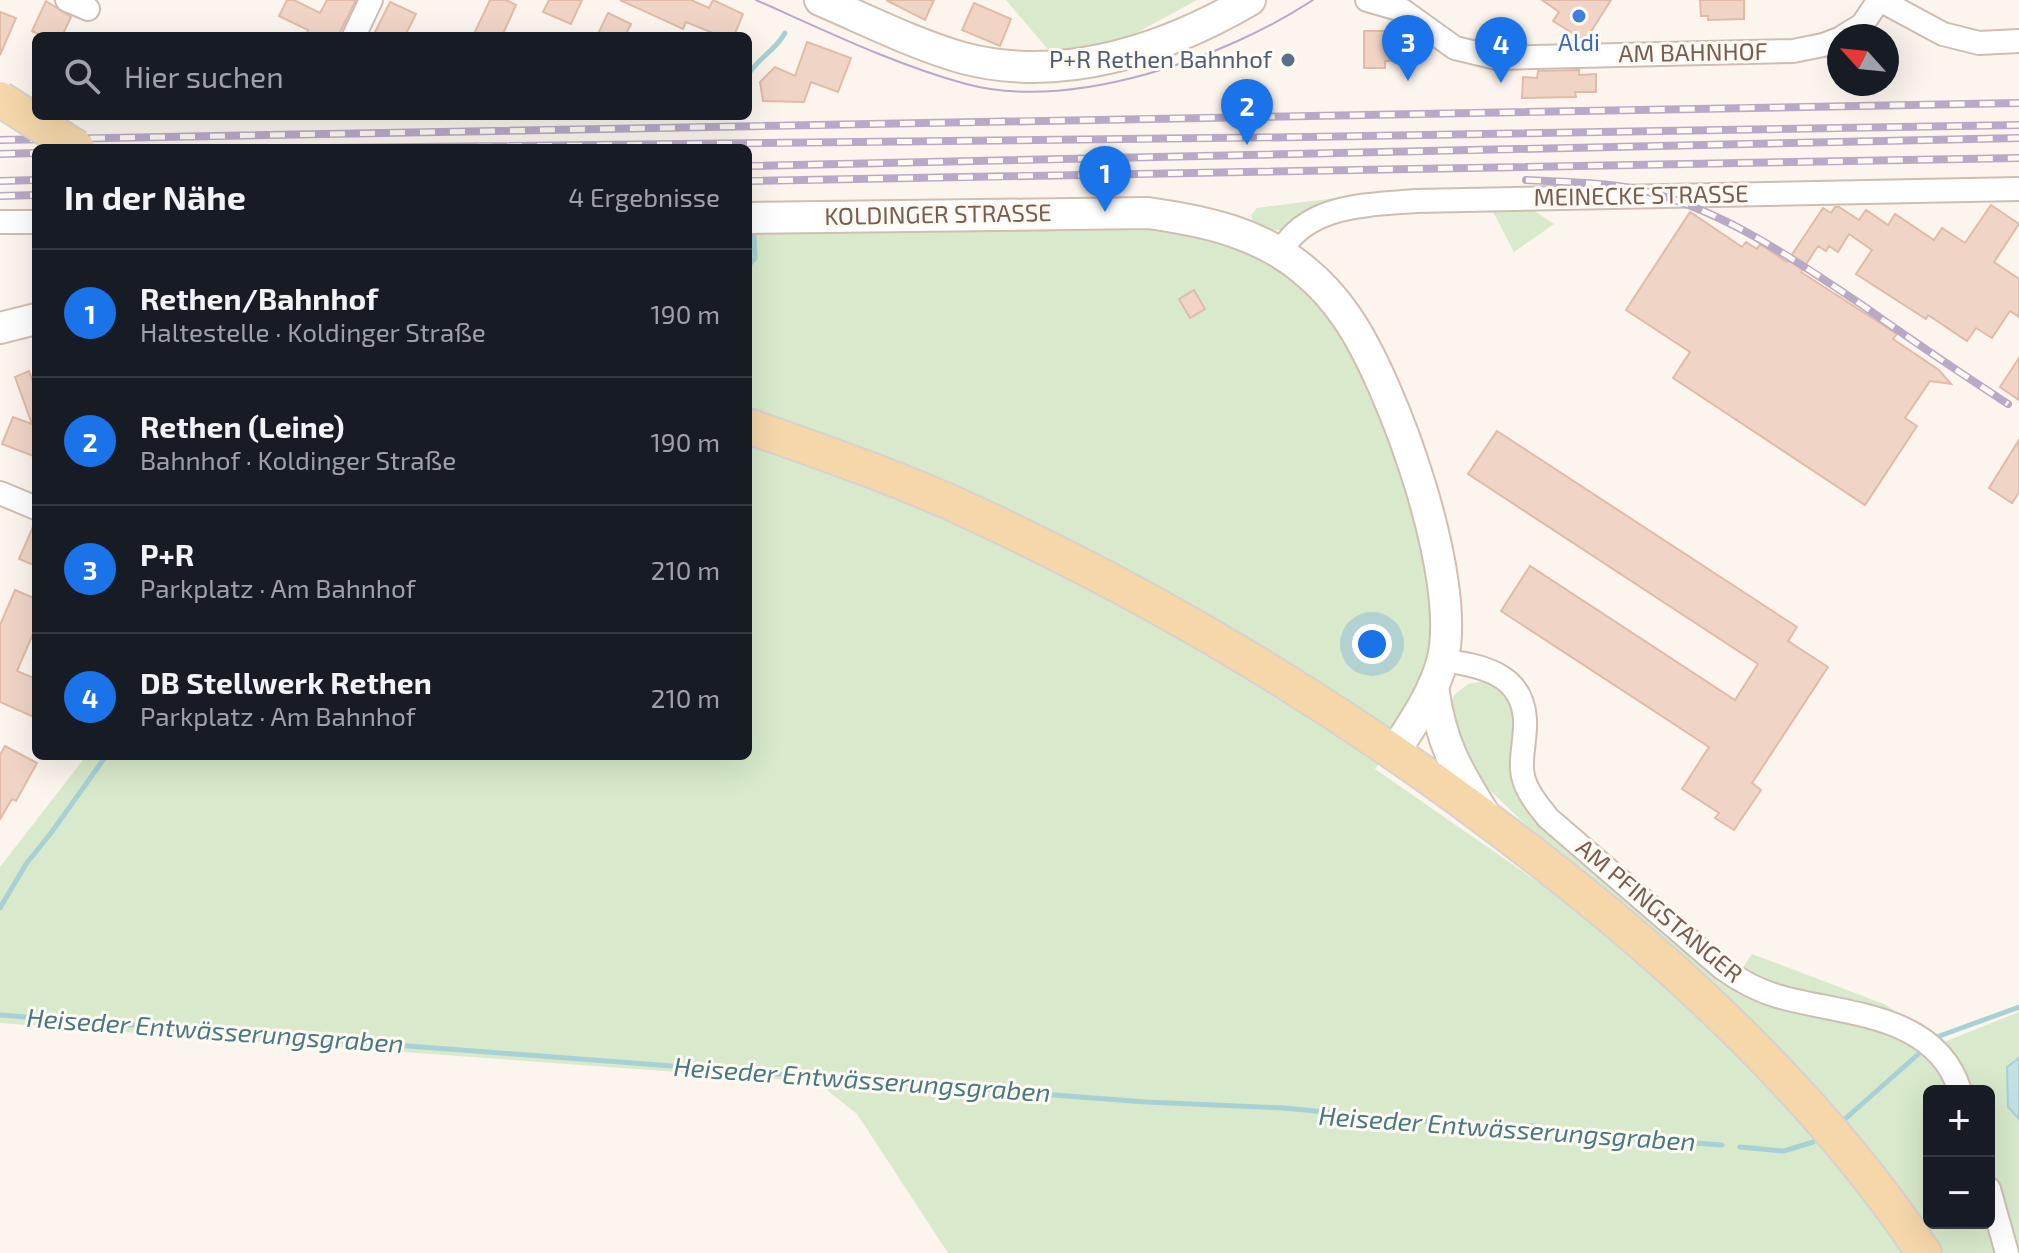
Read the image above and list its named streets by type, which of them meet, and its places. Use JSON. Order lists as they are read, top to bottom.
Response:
{
  "streets": {
    "street": [
      "AM BAHNHOF",
      "MEINECKE STRASSE",
      "KOLDINGER STRASSE",
      "AM PFINGSTANGER"
    ]
  },
  "crossings": [
    ["MEINECKE STRASSE", "KOLDINGER STRASSE"],
    ["KOLDINGER STRASSE", "AM PFINGSTANGER"]
  ],
  "water": ["Heiseder Entwässerungsgraben"],
  "places": ["Aldi", "P+R Rethen Bahnhof"],
  "north": "top left",
  "page": {
    "pins": [
      "3",
      "4",
      "2",
      "1"
    ],
    "search": "Hier suchen",
    "heading": ["In der Nähe", "4 Ergebnisse"],
    "list": [
      {
        "mark": "1",
        "name": "Rethen/Bahnhof",
        "note": "Haltestelle · Koldinger Straße",
        "value": "190 m"
      },
      {
        "mark": "2",
        "name": "Rethen (Leine)",
        "note": "Bahnhof · Koldinger Straße",
        "value": "190 m"
      },
      {
        "mark": "3",
        "name": "P+R",
        "note": "Parkplatz · Am Bahnhof",
        "value": "210 m"
      },
      {
        "mark": "4",
        "name": "DB Stellwerk Rethen",
        "note": "Parkplatz · Am Bahnhof",
        "value": "210 m"
      }
    ],
    "map_buttons": ["+", "−"]
  }
}
